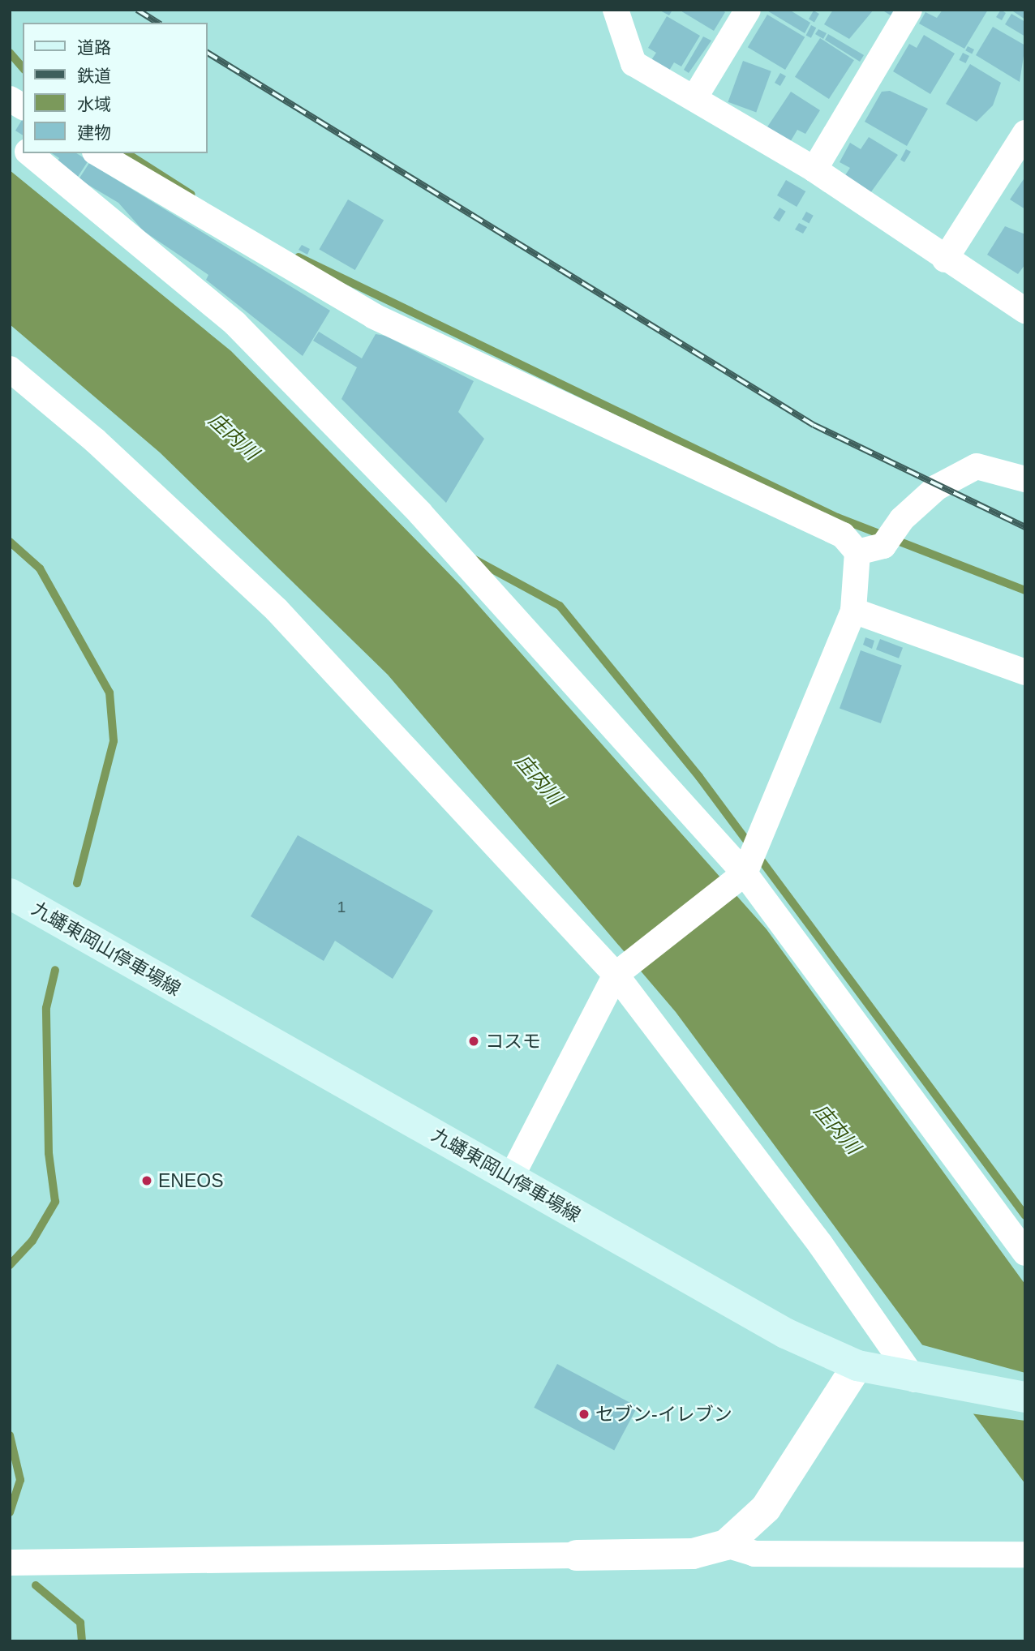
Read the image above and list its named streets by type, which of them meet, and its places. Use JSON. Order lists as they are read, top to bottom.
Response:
{
  "streets": {
    "main road": ["九蟠東岡山停車場線"]
  },
  "water": ["庄内川"],
  "places": ["コスモ", "ENEOS", "セブン-イレブン"],
  "house_numbers": ["1"],
  "legend": [
    "道路",
    "鉄道",
    "水域",
    "建物"
  ]
}
